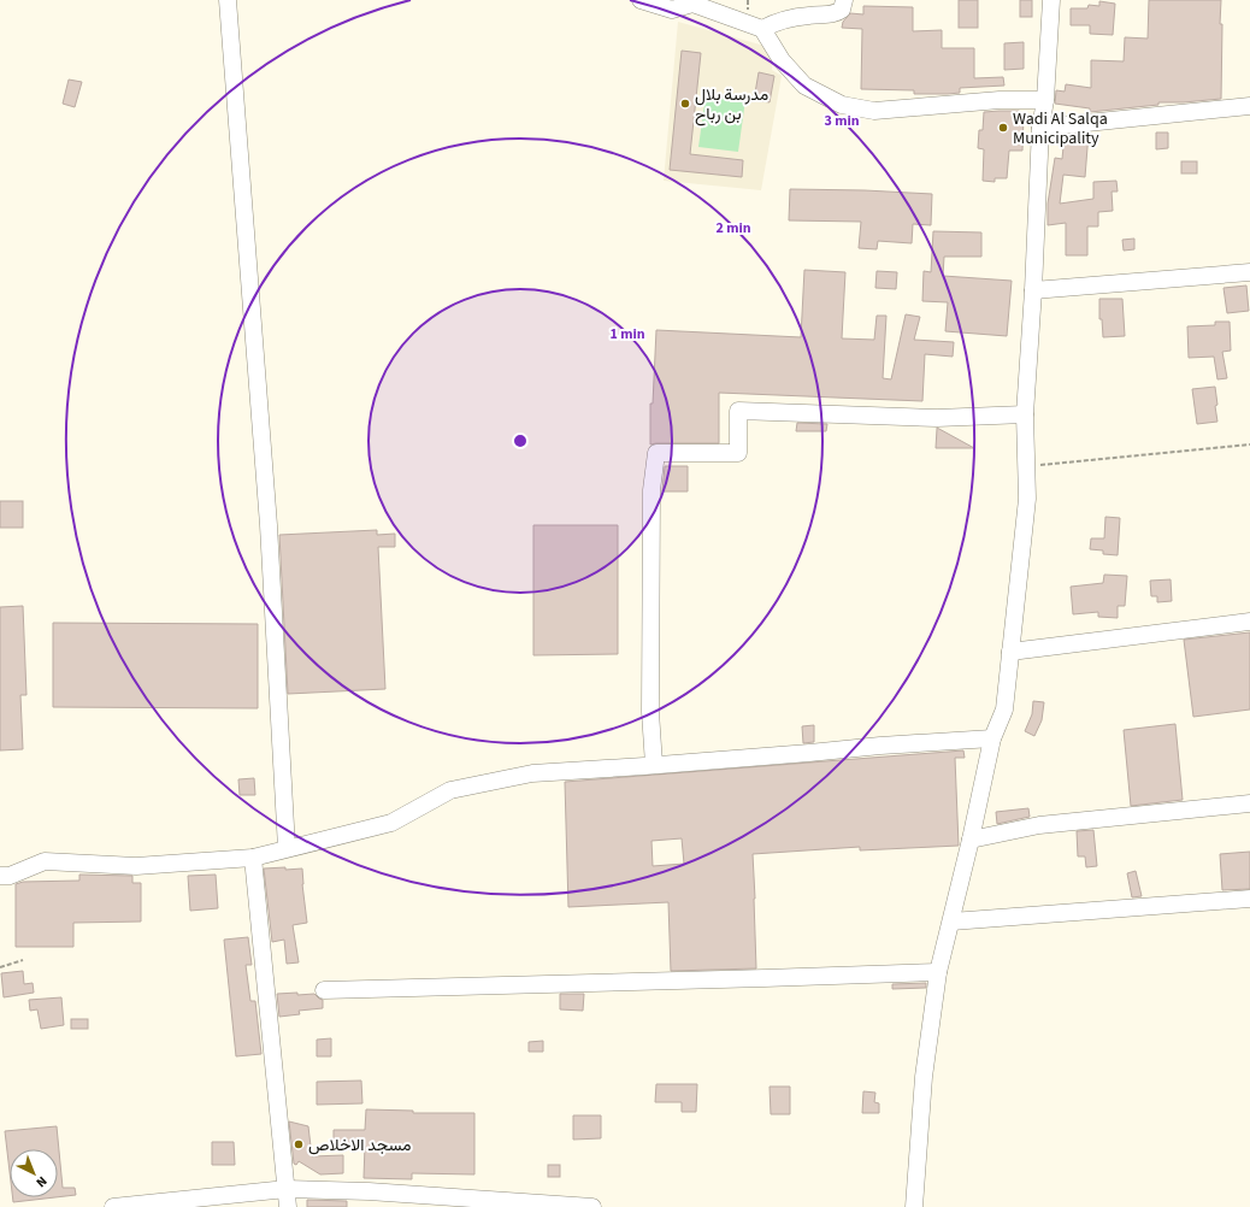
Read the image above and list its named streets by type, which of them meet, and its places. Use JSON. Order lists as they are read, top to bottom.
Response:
{
  "places": ["مدرسة بلال بن رباح", "Wadi Al Salqa Municipality", "مسجد الاخلاص"],
  "north": "bottom right",
  "rings": ["3 min", "2 min", "1 min"]
}
